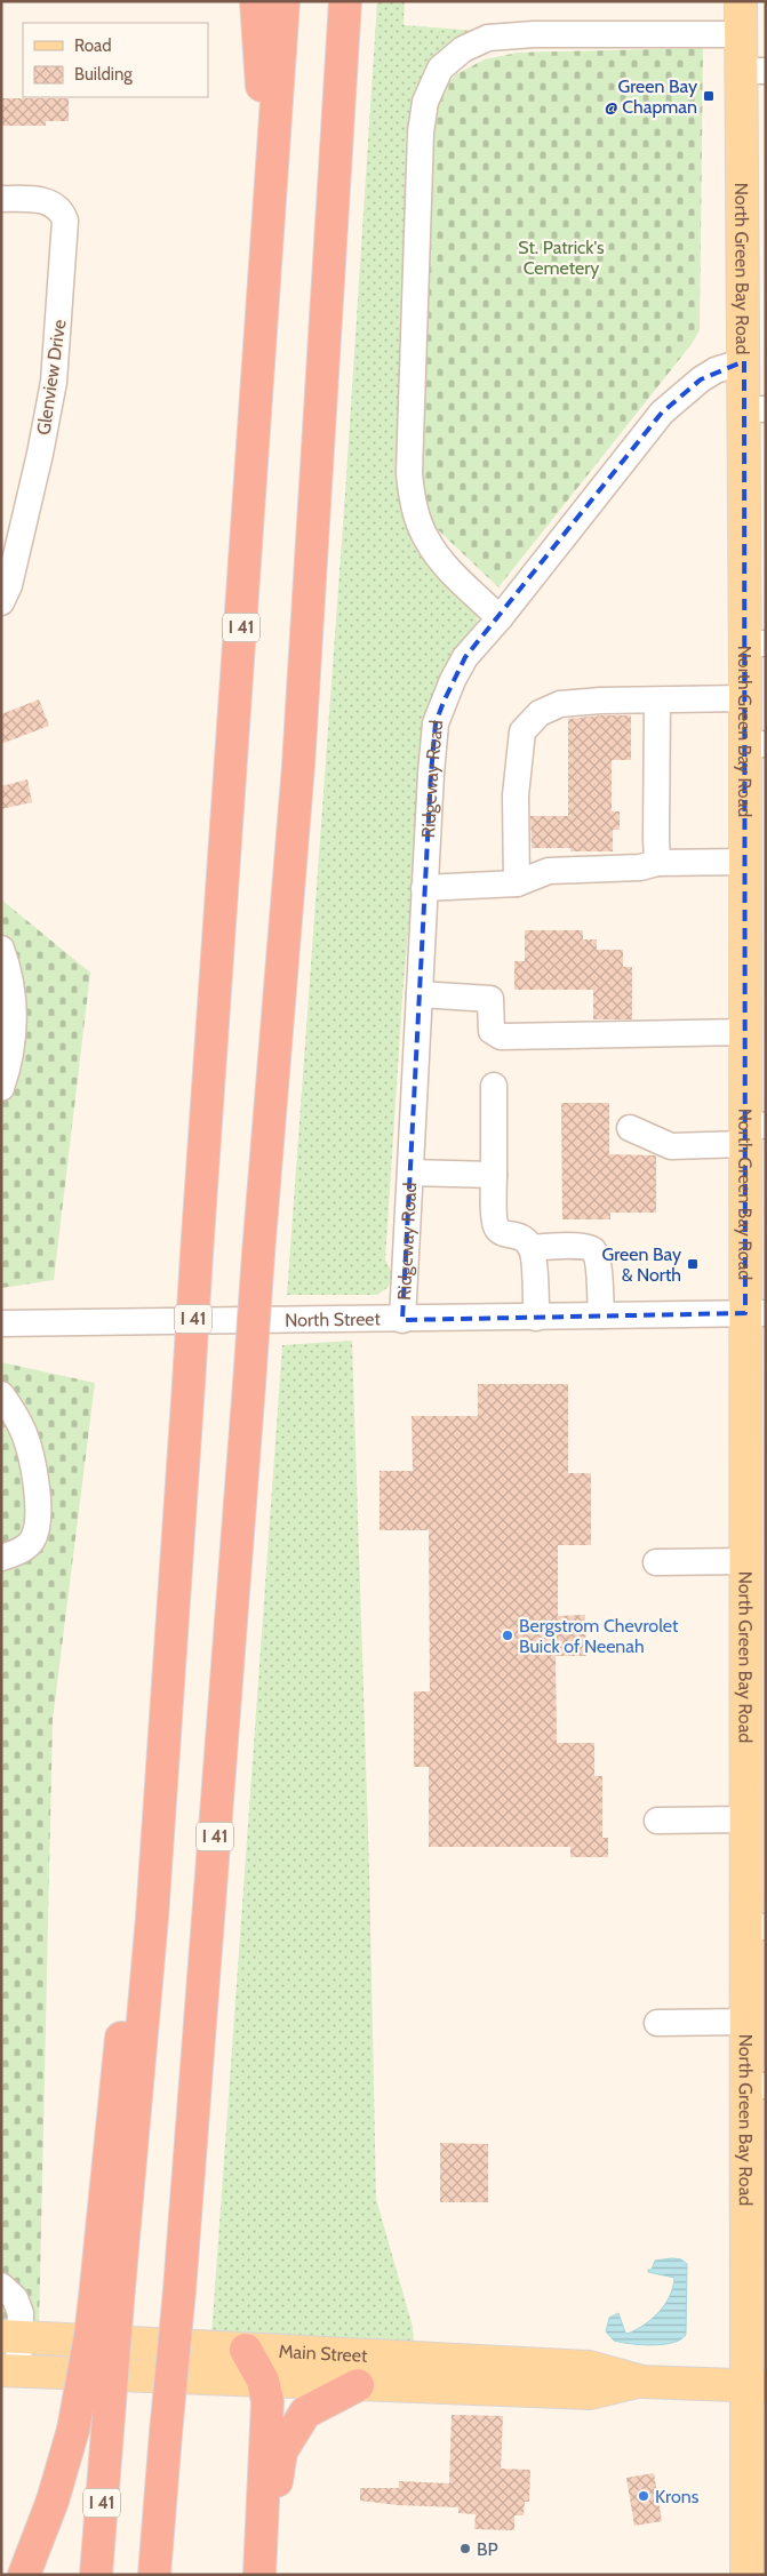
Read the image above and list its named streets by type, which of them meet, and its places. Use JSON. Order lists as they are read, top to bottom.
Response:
{
  "streets": {
    "highway": ["I 41"],
    "main road": ["North Green Bay Road", "Main Street"],
    "street": ["Glenview Drive", "Ridgeway Road", "North Street"]
  },
  "crossings": [
    ["North Green Bay Road", "Ridgeway Road"],
    ["North Green Bay Road", "North Street"],
    ["North Green Bay Road", "Main Street"],
    ["Ridgeway Road", "North Street"]
  ],
  "parks": ["St. Patrick's Cemetery"],
  "places": {
    "transit": ["Green Bay @ Chapman", "Green Bay & North"],
    "other": ["Bergstrom Chevrolet Buick of Neenah", "Krons", "BP"]
  },
  "legend": ["Road", "Building"]
}
